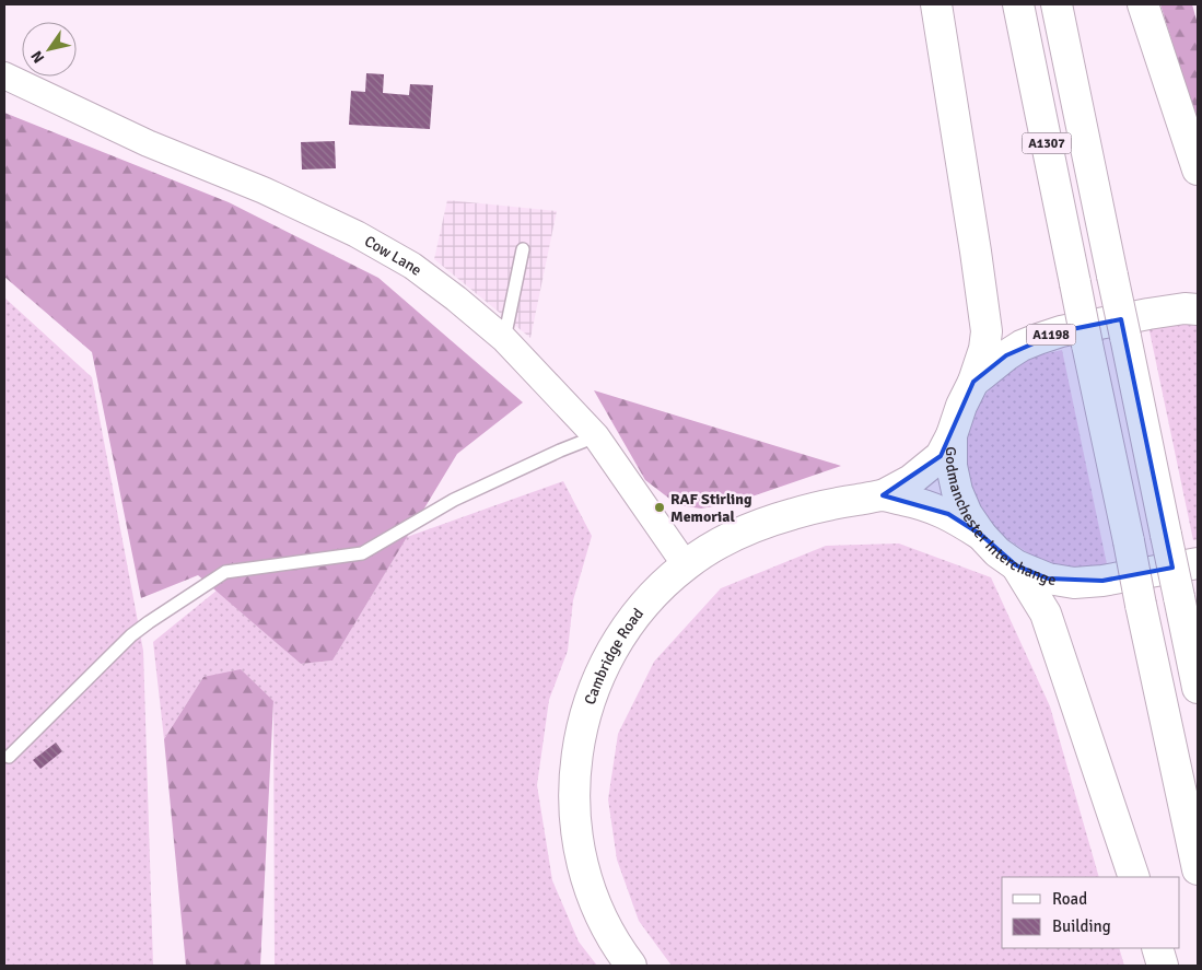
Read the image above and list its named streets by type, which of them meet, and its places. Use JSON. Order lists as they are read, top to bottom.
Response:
{
  "streets": {
    "main road": [
      "A1307",
      "A1198",
      "Godmanchester Interchange",
      "Cambridge Road"
    ],
    "street": ["Cow Lane"]
  },
  "crossings": [
    ["Cow Lane", "Cambridge Road"],
    ["Godmanchester Interchange", "Cambridge Road"]
  ],
  "places": ["RAF Stirling Memorial"],
  "legend": ["Road", "Building"],
  "north": "bottom left"
}
